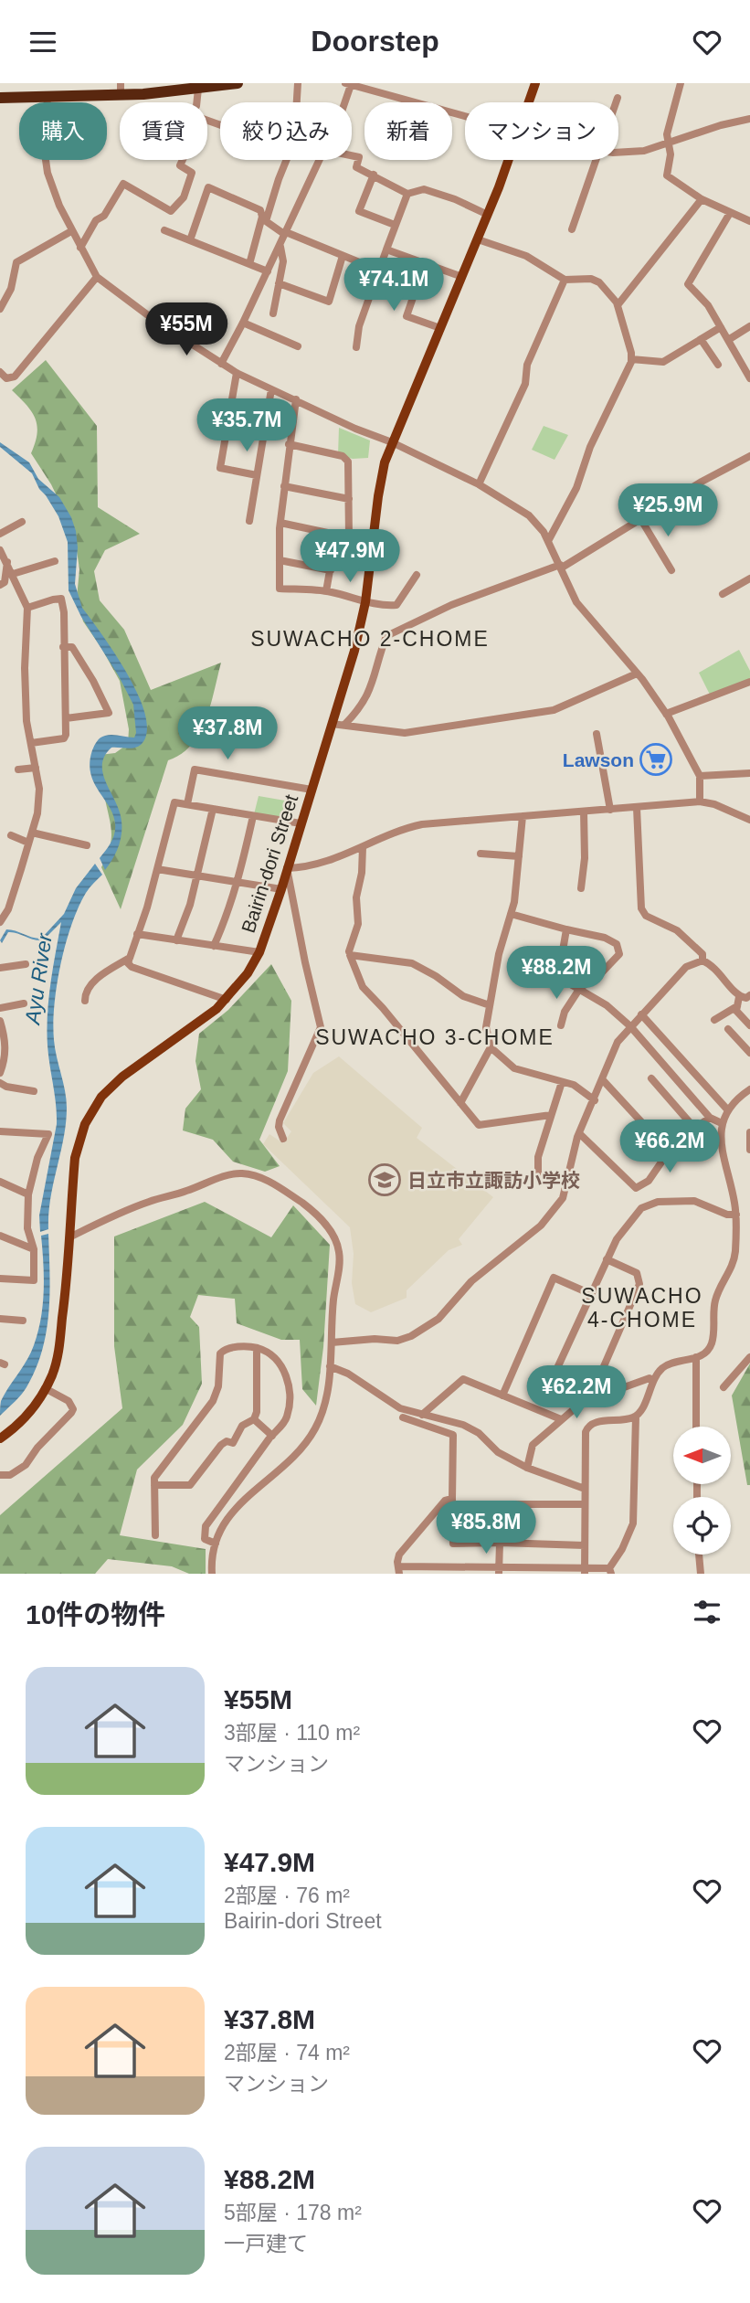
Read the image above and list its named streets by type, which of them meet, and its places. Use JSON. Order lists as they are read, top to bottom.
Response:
{
  "streets": {
    "main road": ["Bairin-dori Street"]
  },
  "districts": ["SUWACHO 2-CHOME", "SUWACHO 3-CHOME", "SUWACHO 4-CHOME"],
  "water": ["Ayu River"],
  "places": {
    "supermarket": ["Lawson"],
    "school or university": ["日立市立諏訪小学校"]
  },
  "north": "left",
  "page": {
    "header": "Doorstep",
    "chip": [
      "購入",
      "賃貸",
      "絞り込み",
      "新着",
      "マンション"
    ],
    "price": [
      "¥74.1M",
      "¥55M",
      "¥35.7M",
      "¥25.9M",
      "¥47.9M",
      "¥37.8M",
      "¥88.2M",
      "¥66.2M",
      "¥62.2M",
      "¥85.8M"
    ],
    "heading": "10件の物件",
    "list": [
      {
        "name": "¥55M",
        "note": "3部屋 · 110 m² · マンション"
      },
      {
        "name": "¥47.9M",
        "note": "2部屋 · 76 m² · Bairin-dori Street"
      },
      {
        "name": "¥37.8M",
        "note": "2部屋 · 74 m² · マンション"
      },
      {
        "name": "¥88.2M",
        "note": "5部屋 · 178 m² · 一戸建て"
      }
    ]
  }
}
